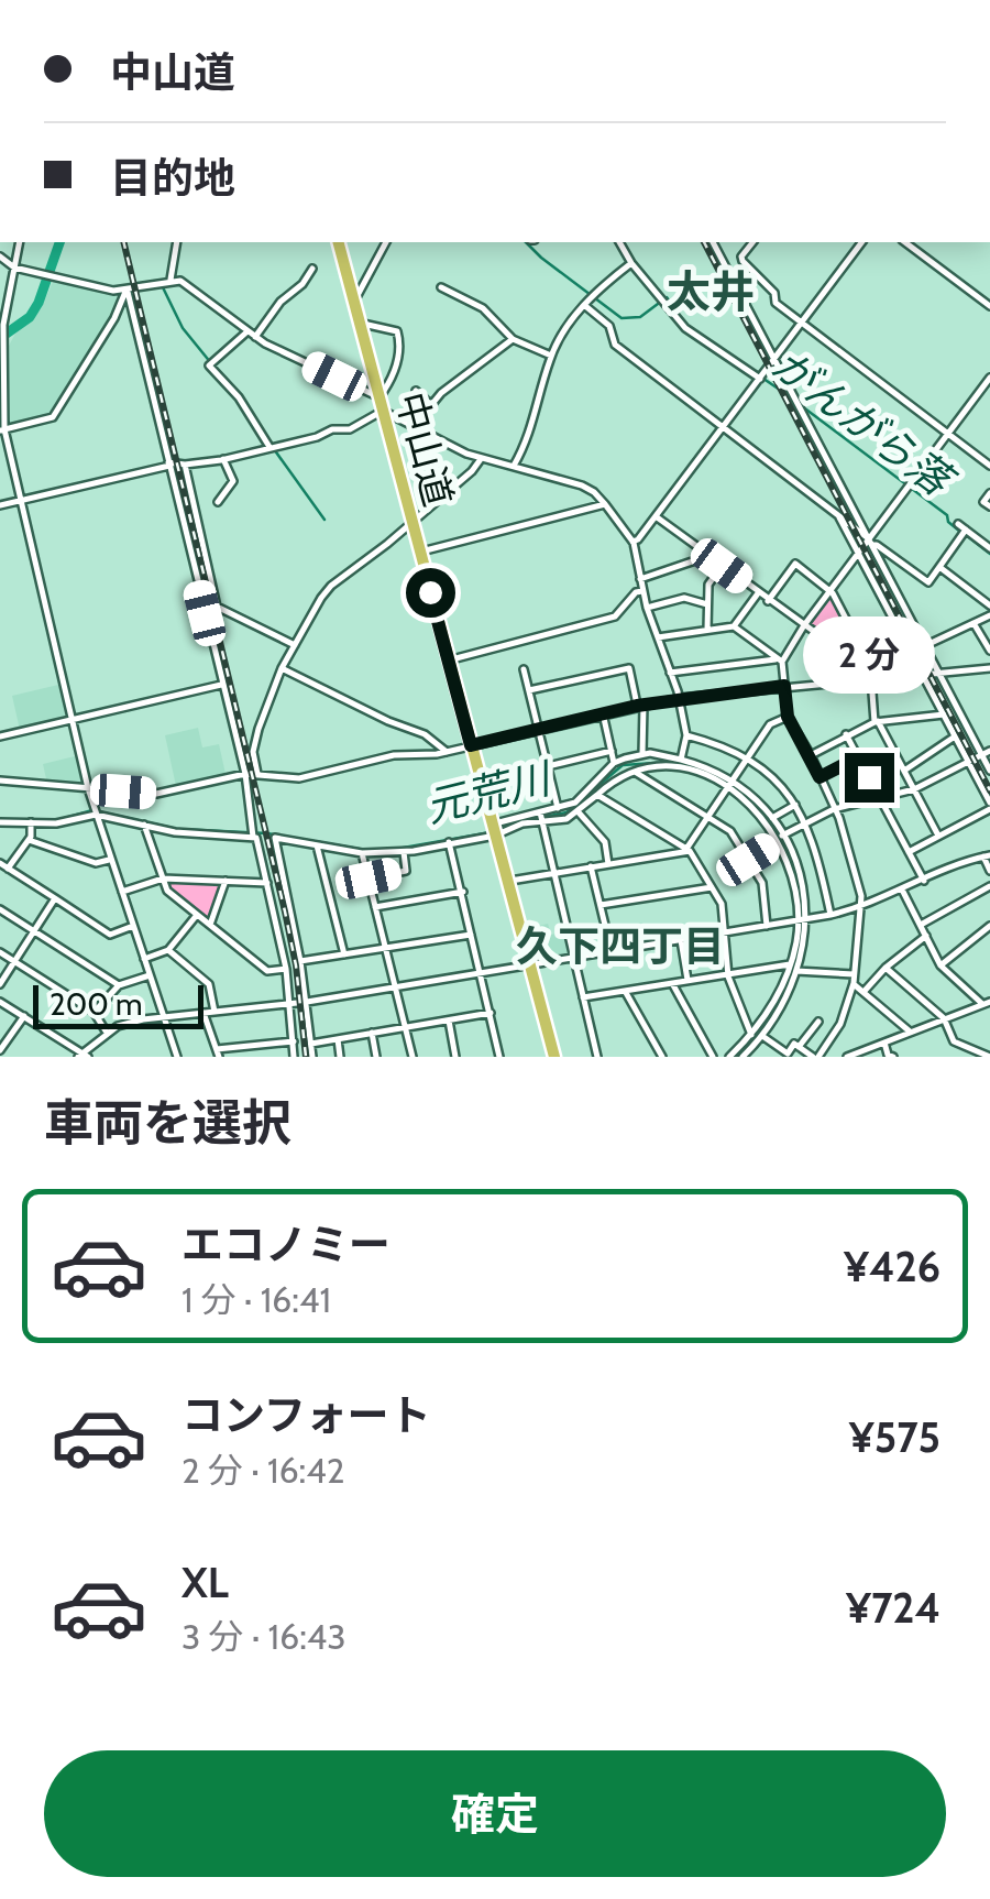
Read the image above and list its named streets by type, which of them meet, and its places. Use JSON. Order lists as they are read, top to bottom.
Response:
{
  "streets": {
    "highway": ["中山道"]
  },
  "districts": ["太井", "久下四丁目"],
  "water": ["がんがら落", "元荒川"],
  "scale_bar": "200 m",
  "page": {
    "banner": ["中山道", "目的地"],
    "bubble": "2 分",
    "scale": "200 m",
    "heading": "車両を選択",
    "list": [
      {
        "name": "エコノミー",
        "note": "1 分 · 16:41",
        "value": "¥426"
      },
      {
        "name": "コンフォート",
        "note": "2 分 · 16:42",
        "value": "¥575"
      },
      {
        "name": "XL",
        "note": "3 分 · 16:43",
        "value": "¥724"
      }
    ],
    "buttons": "確定"
  }
}
